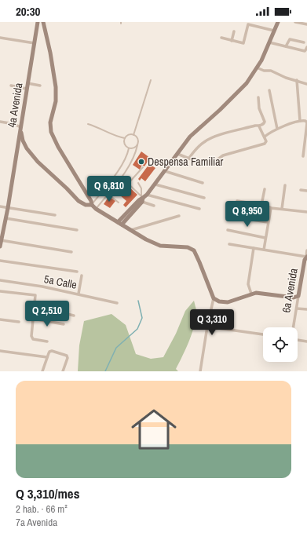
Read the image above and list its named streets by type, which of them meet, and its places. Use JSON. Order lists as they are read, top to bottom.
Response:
{
  "streets": {
    "street": ["4a Avenida", "5a Calle", "6a Avenida"]
  },
  "places": ["Despensa Familiar"],
  "page": {
    "status": "20:30",
    "price": [
      "Q 6,810",
      "Q 8,950",
      "Q 2,510",
      "Q 3,310"
    ],
    "list": [
      {
        "name": "Q 3,310/mes",
        "note": "2 hab. · 66 m² · 7a Avenida"
      }
    ]
  }
}
